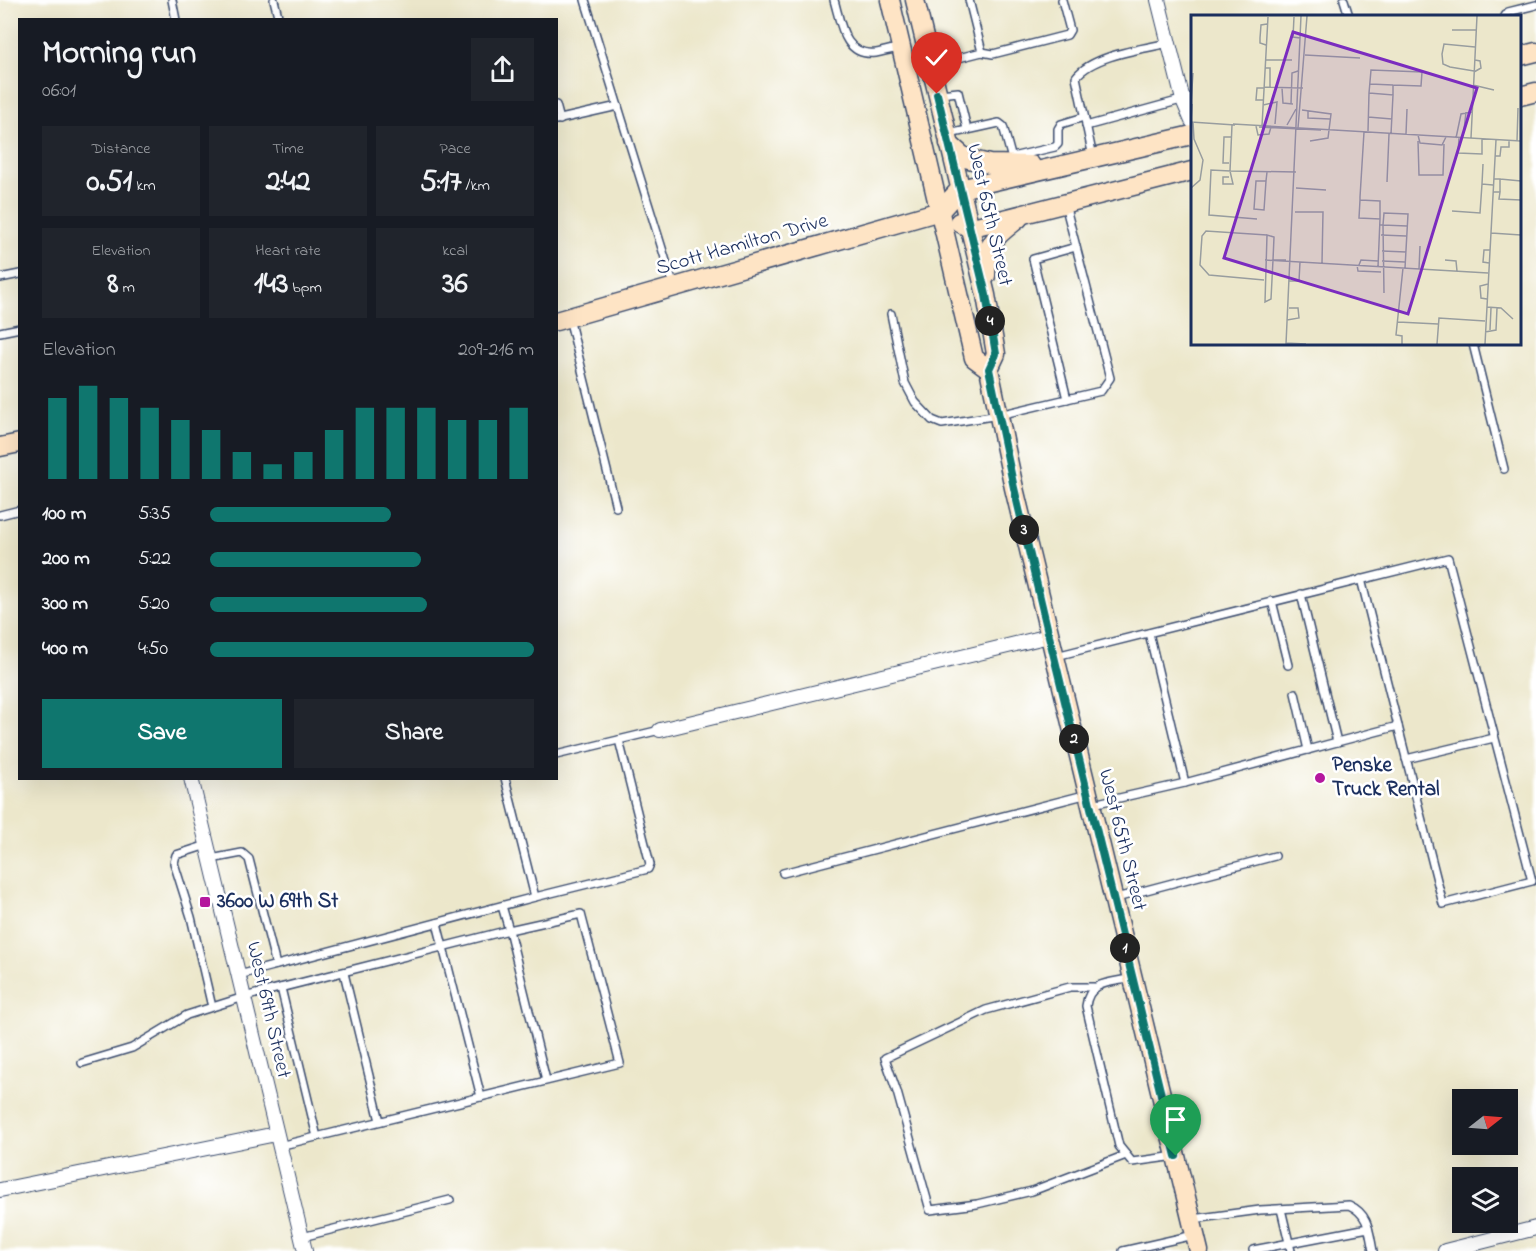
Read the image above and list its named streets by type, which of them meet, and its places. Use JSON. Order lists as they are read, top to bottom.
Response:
{
  "streets": {
    "main road": ["West 65th Street", "Scott Hamilton Drive"],
    "street": ["West 69th Street"]
  },
  "crossings": [
    ["West 65th Street", "Scott Hamilton Drive"]
  ],
  "places": {
    "other": ["Penske Truck Rental"],
    "transit": ["3600 W 69th St"]
  },
  "north": "right",
  "page": {
    "heading": ["Morning run", "06:01"],
    "stats": [
      ["Distance", "0.51 km"],
      ["Time", "2:42"],
      ["Pace", "5:17 /km"],
      ["Elevation", "8 m"],
      ["Heart rate", "143 bpm"],
      ["kcal", "36"]
    ],
    "pins": [
      "4",
      "3",
      "2",
      "1"
    ],
    "chart": ["Elevation", "209–216 m"],
    "list": [
      {
        "name": "100 m",
        "note": "5:35"
      },
      {
        "name": "200 m",
        "note": "5:22"
      },
      {
        "name": "300 m",
        "note": "5:20"
      },
      {
        "name": "400 m",
        "note": "4:50"
      }
    ],
    "buttons": ["Save", "Share"]
  }
}
